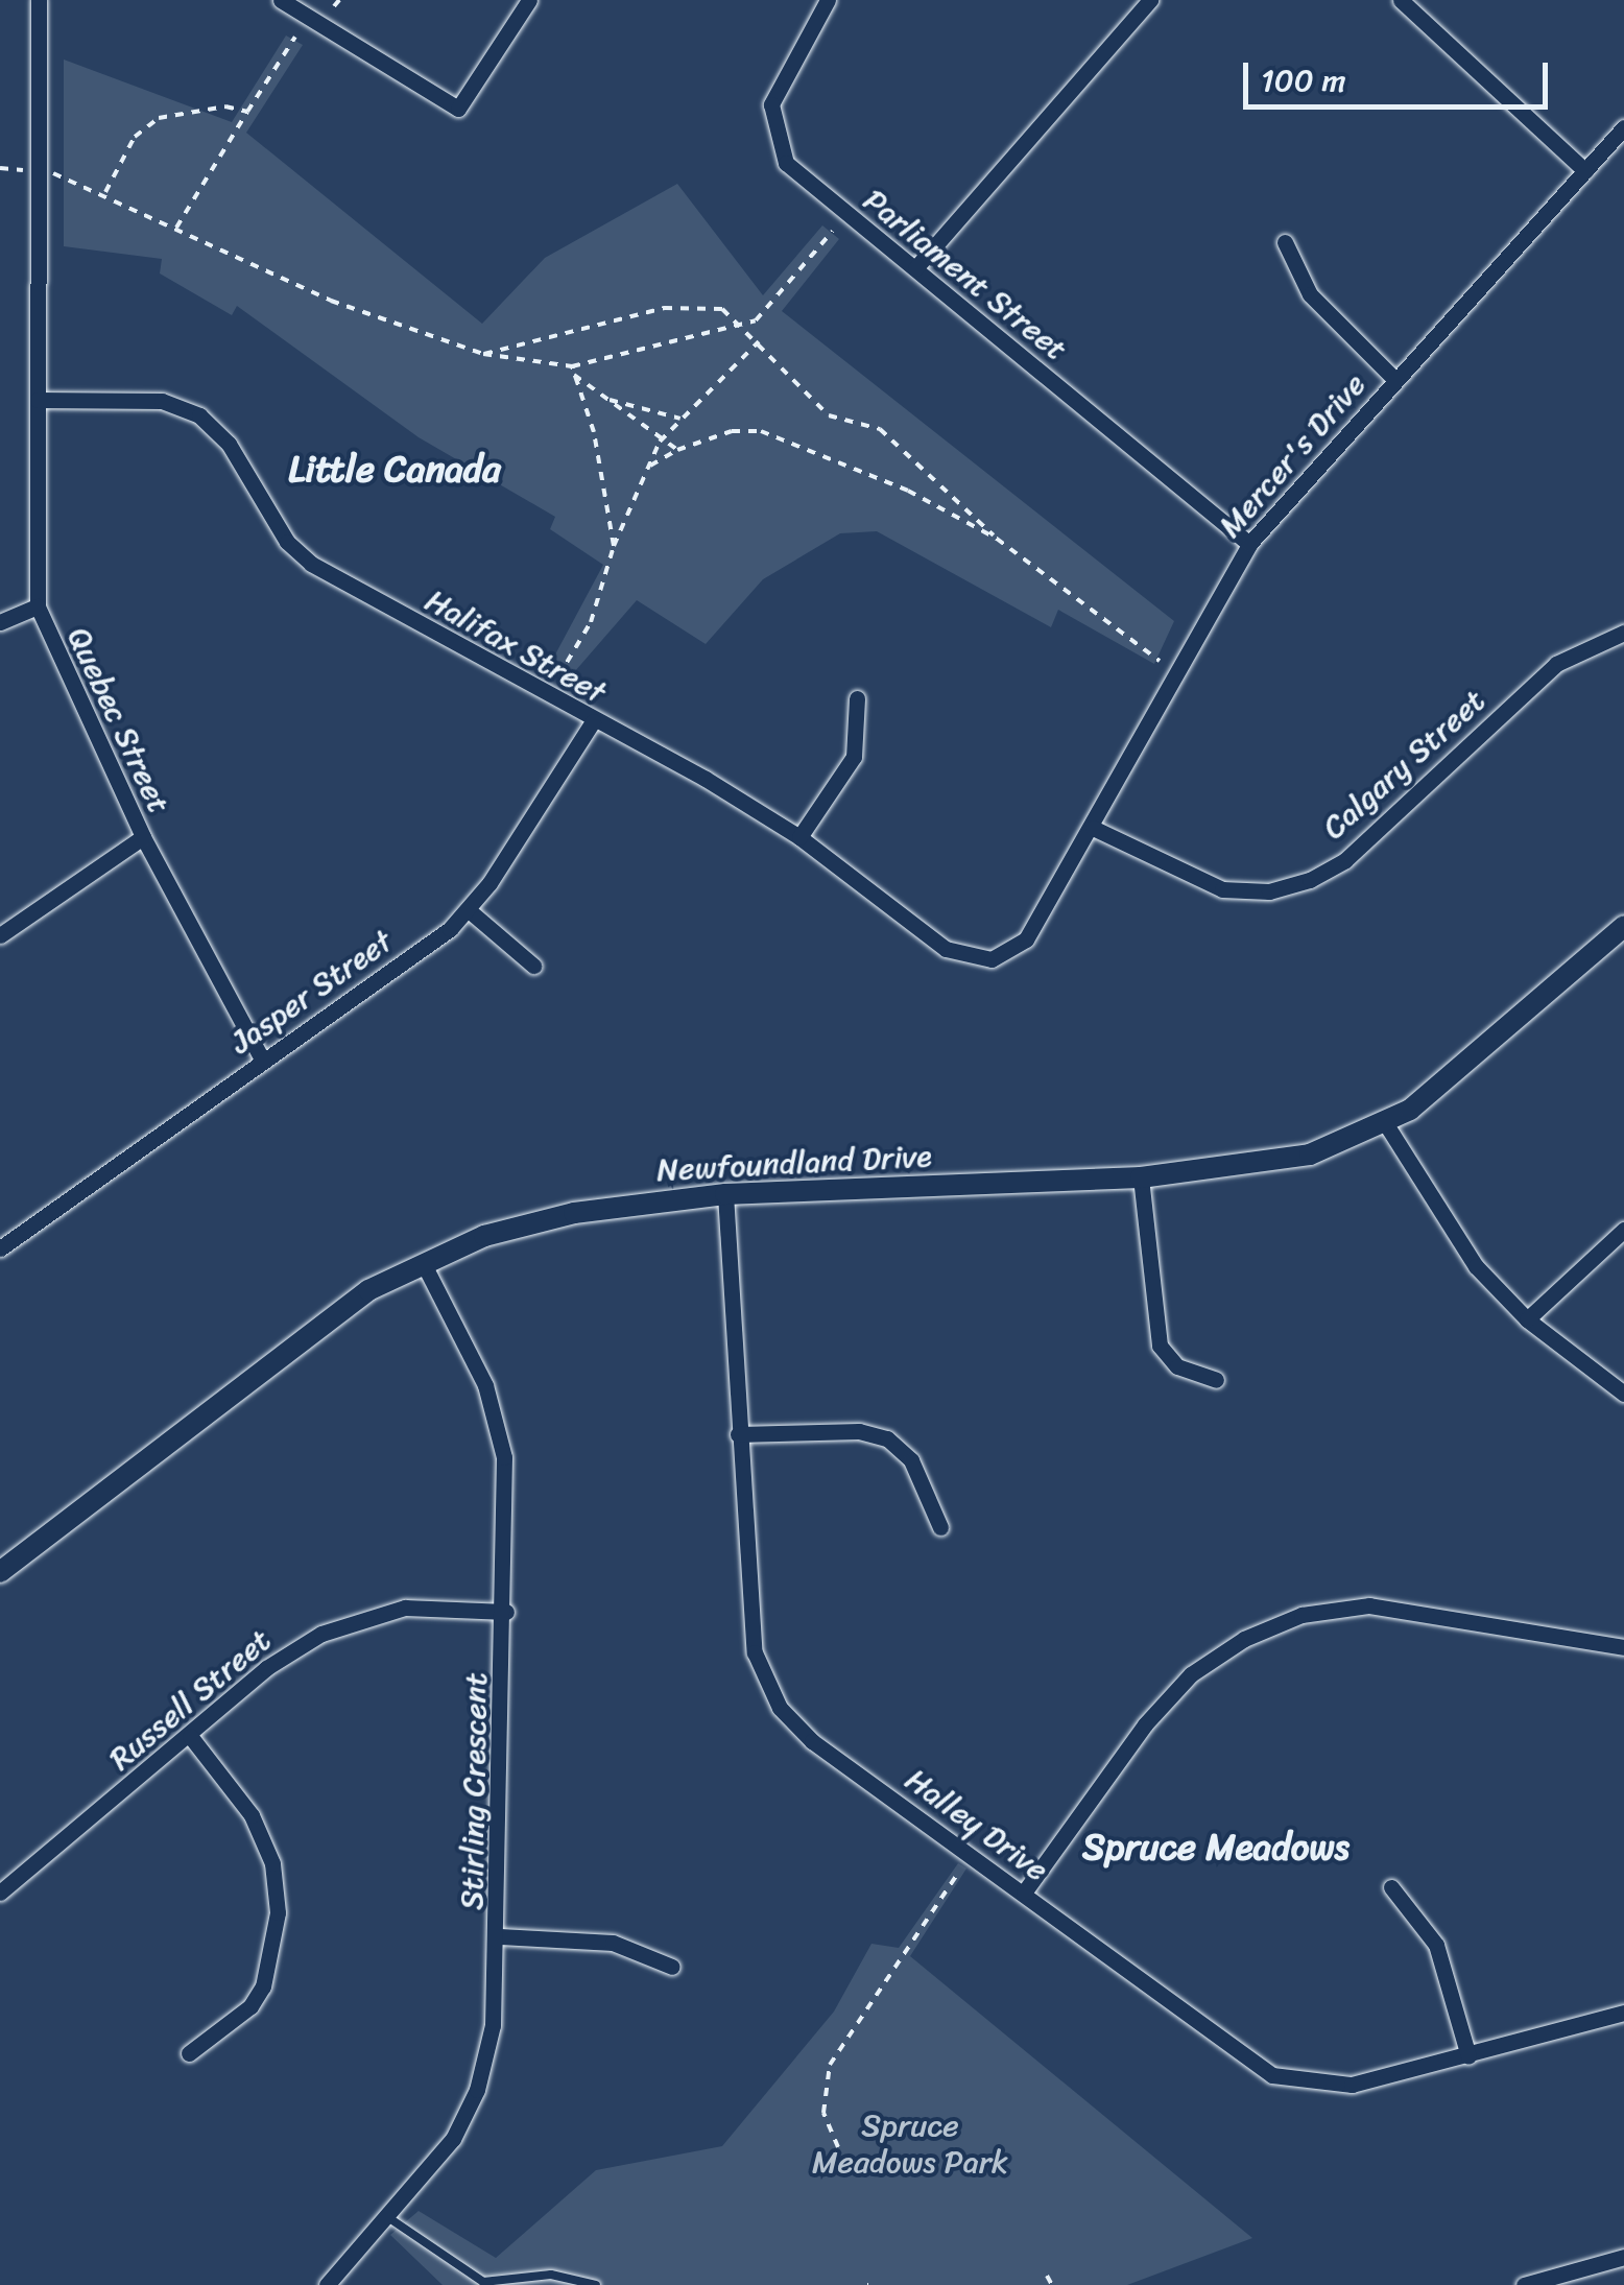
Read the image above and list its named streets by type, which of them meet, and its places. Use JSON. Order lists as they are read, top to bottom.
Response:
{
  "streets": {
    "street": [
      "Parliament Street",
      "Mercer's Drive",
      "Halifax Street",
      "Quebec Street",
      "Calgary Street",
      "Jasper Street",
      "Newfoundland Drive",
      "Russell Street",
      "Stirling Crescent",
      "Halley Drive"
    ]
  },
  "crossings": [
    ["Parliament Street", "Mercer's Drive"],
    ["Mercer's Drive", "Halifax Street"],
    ["Mercer's Drive", "Calgary Street"],
    ["Halifax Street", "Quebec Street"],
    ["Halifax Street", "Jasper Street"],
    ["Quebec Street", "Jasper Street"],
    ["Newfoundland Drive", "Stirling Crescent"],
    ["Newfoundland Drive", "Halley Drive"],
    ["Russell Street", "Stirling Crescent"]
  ],
  "districts": ["Little Canada", "Spruce Meadows"],
  "parks": ["Spruce Meadows Park"],
  "scale_bar": "100 m"
}
